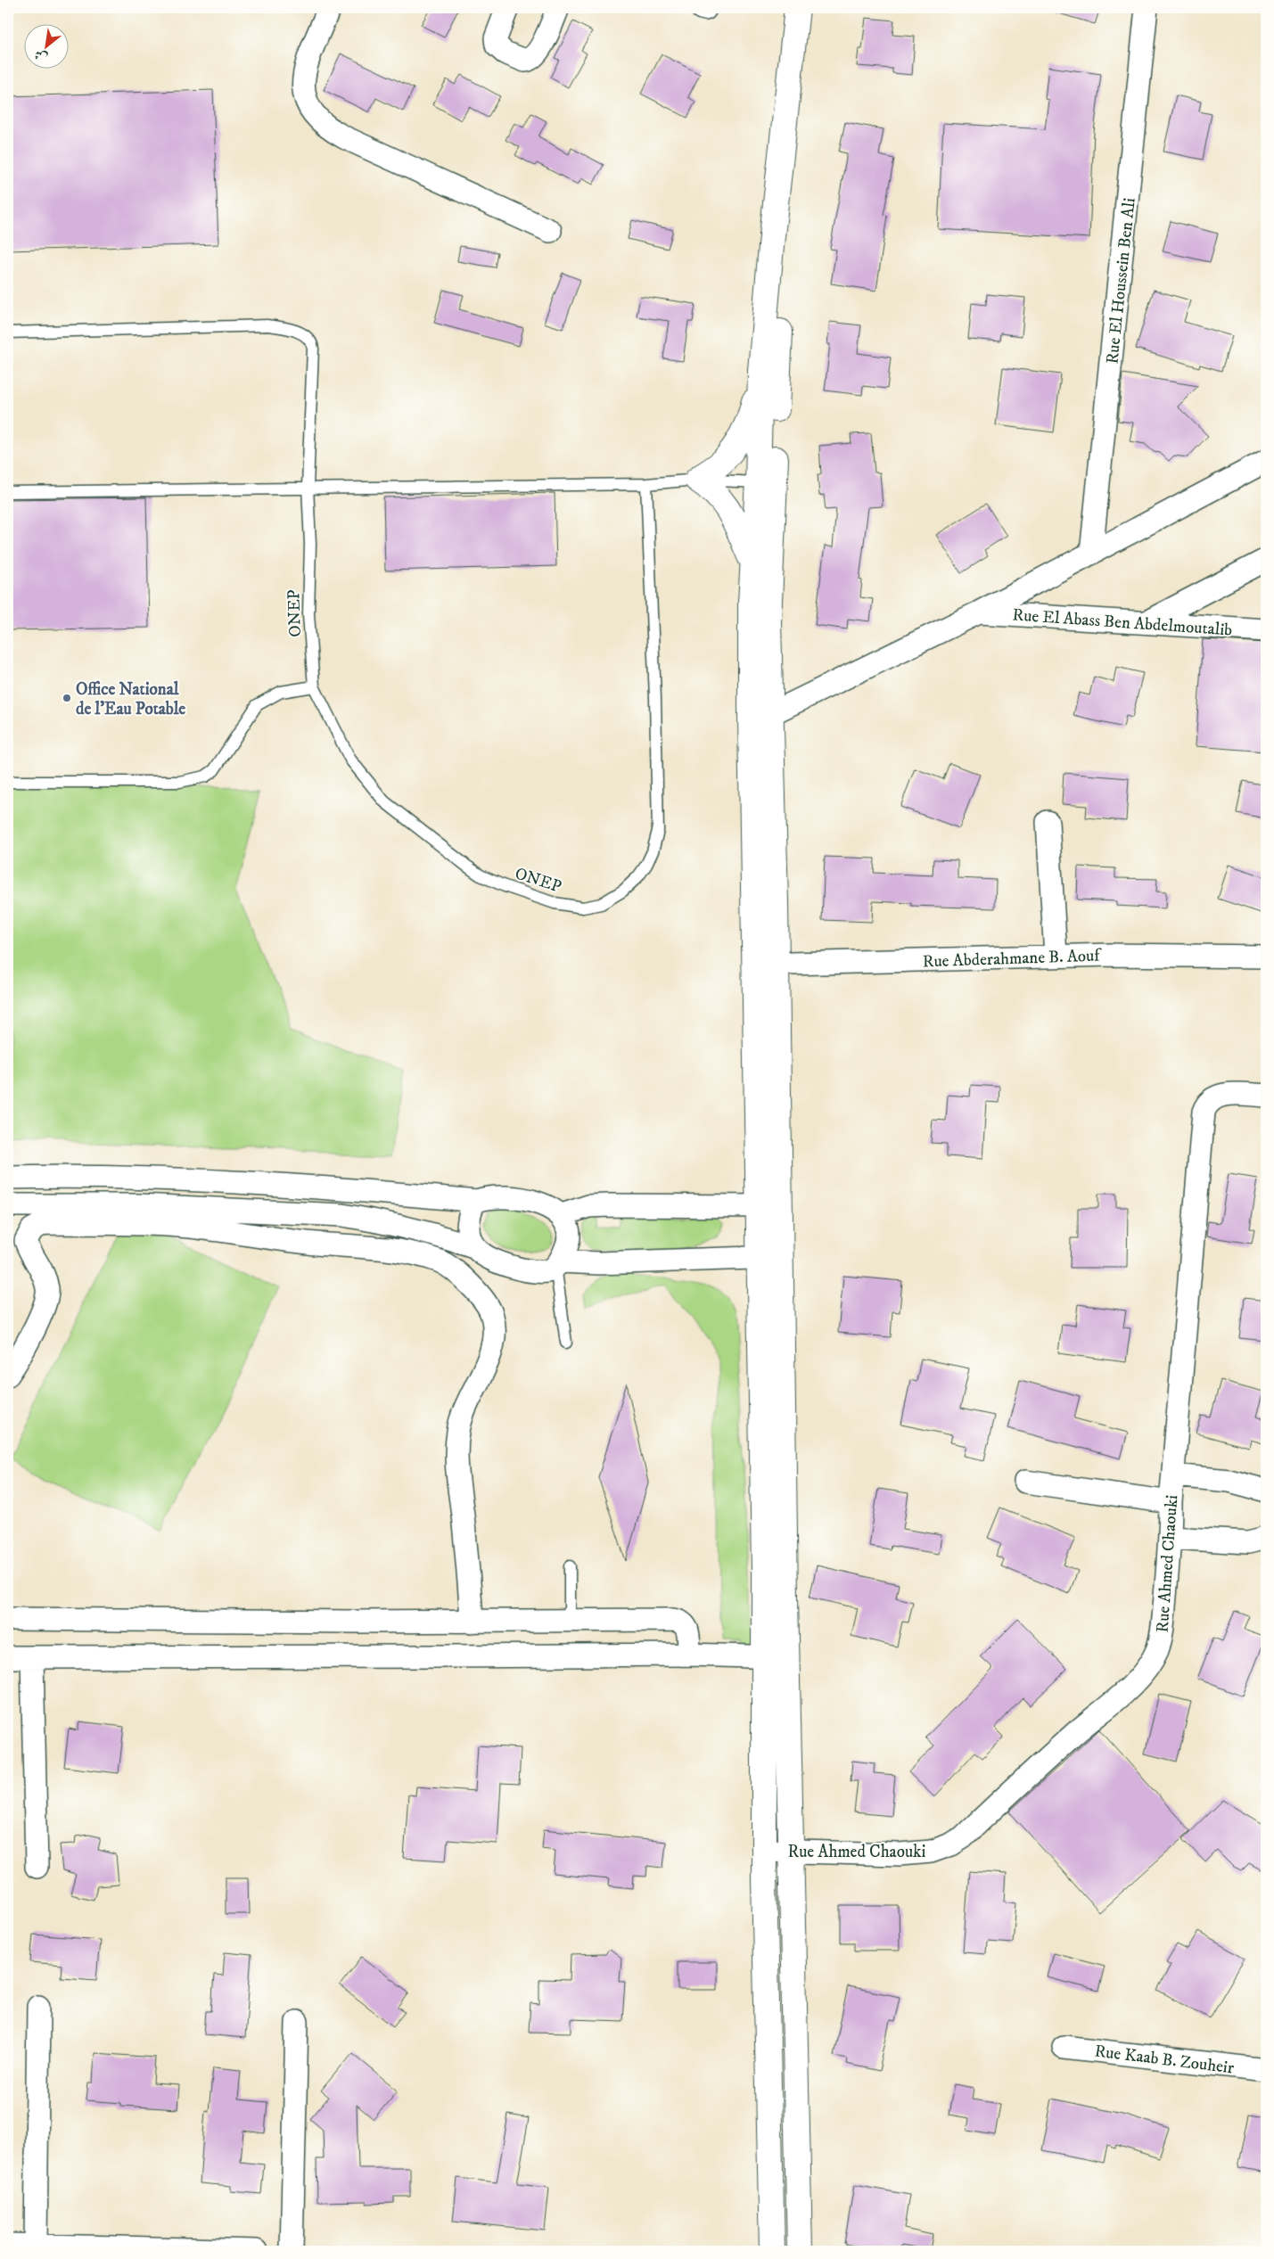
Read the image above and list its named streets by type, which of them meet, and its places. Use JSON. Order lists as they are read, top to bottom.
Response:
{
  "streets": {
    "street": [
      "Rue El Houssein Ben Ali",
      "Rue El Abass Ben Abdelmoutalib",
      "Rue Abderahmane B. Aouf",
      "Rue Ahmed Chaouki",
      "Rue Kaab B. Zouheir"
    ],
    "lane": ["ONEP"]
  },
  "places": ["Office National de l'Eau Potable"],
  "north": "bottom left"
}
